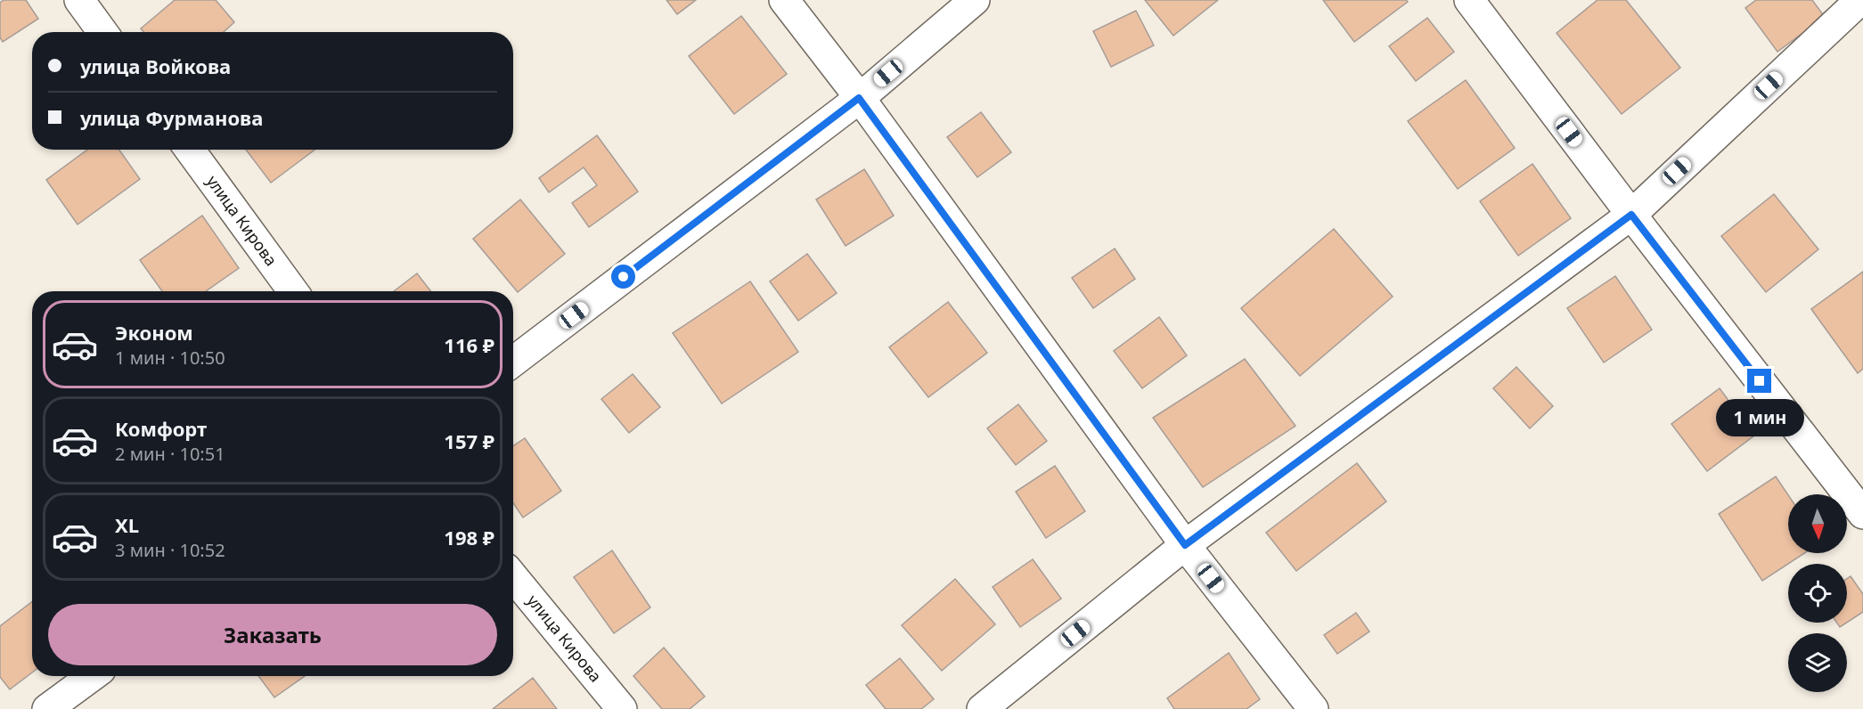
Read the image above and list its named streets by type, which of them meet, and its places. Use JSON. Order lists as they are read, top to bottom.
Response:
{
  "streets": {
    "street": ["улица Кирова"]
  },
  "north": "bottom",
  "page": {
    "banner": ["улица Войкова", "улица Фурманова"],
    "list": [
      {
        "name": "Эконом",
        "note": "1 мин · 10:50",
        "value": "116 ₽"
      },
      {
        "name": "Комфорт",
        "note": "2 мин · 10:51",
        "value": "157 ₽"
      },
      {
        "name": "XL",
        "note": "3 мин · 10:52",
        "value": "198 ₽"
      }
    ],
    "bubble": "1 мин",
    "buttons": "Заказать"
  }
}
